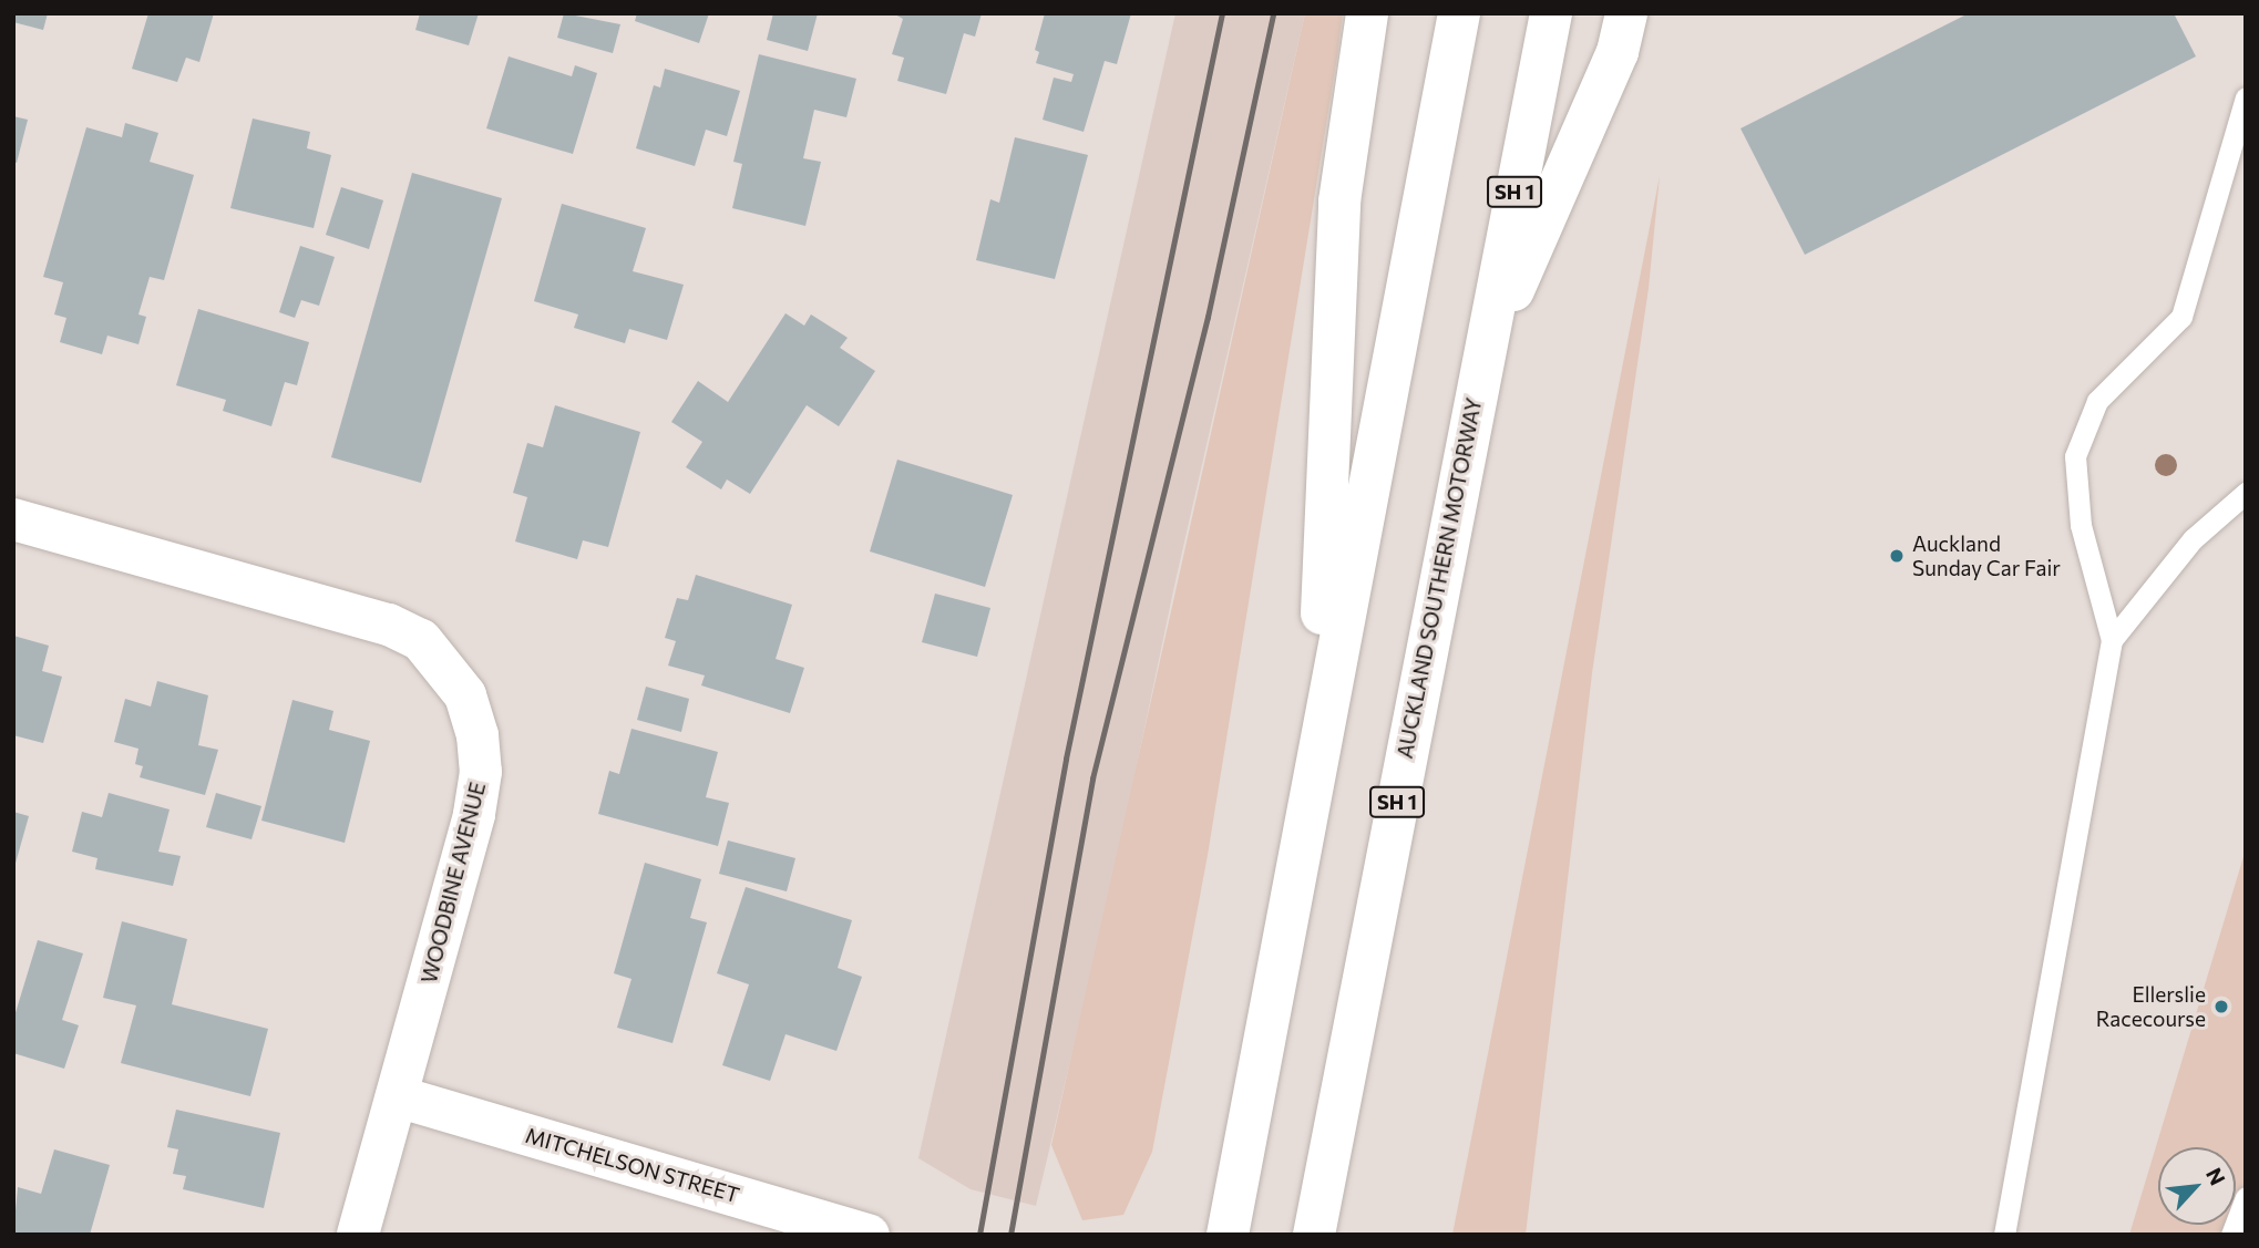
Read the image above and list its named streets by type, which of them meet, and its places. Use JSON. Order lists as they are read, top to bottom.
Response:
{
  "streets": {
    "main road": [
      "SH 1",
      "AUCKLAND SOUTHERN MOTORWAY",
      "WOODBINE AVENUE",
      "MITCHELSON STREET"
    ]
  },
  "crossings": [
    ["WOODBINE AVENUE", "MITCHELSON STREET"]
  ],
  "places": ["Auckland Sunday Car Fair", "Ellerslie Racecourse"],
  "north": "top right"
}
